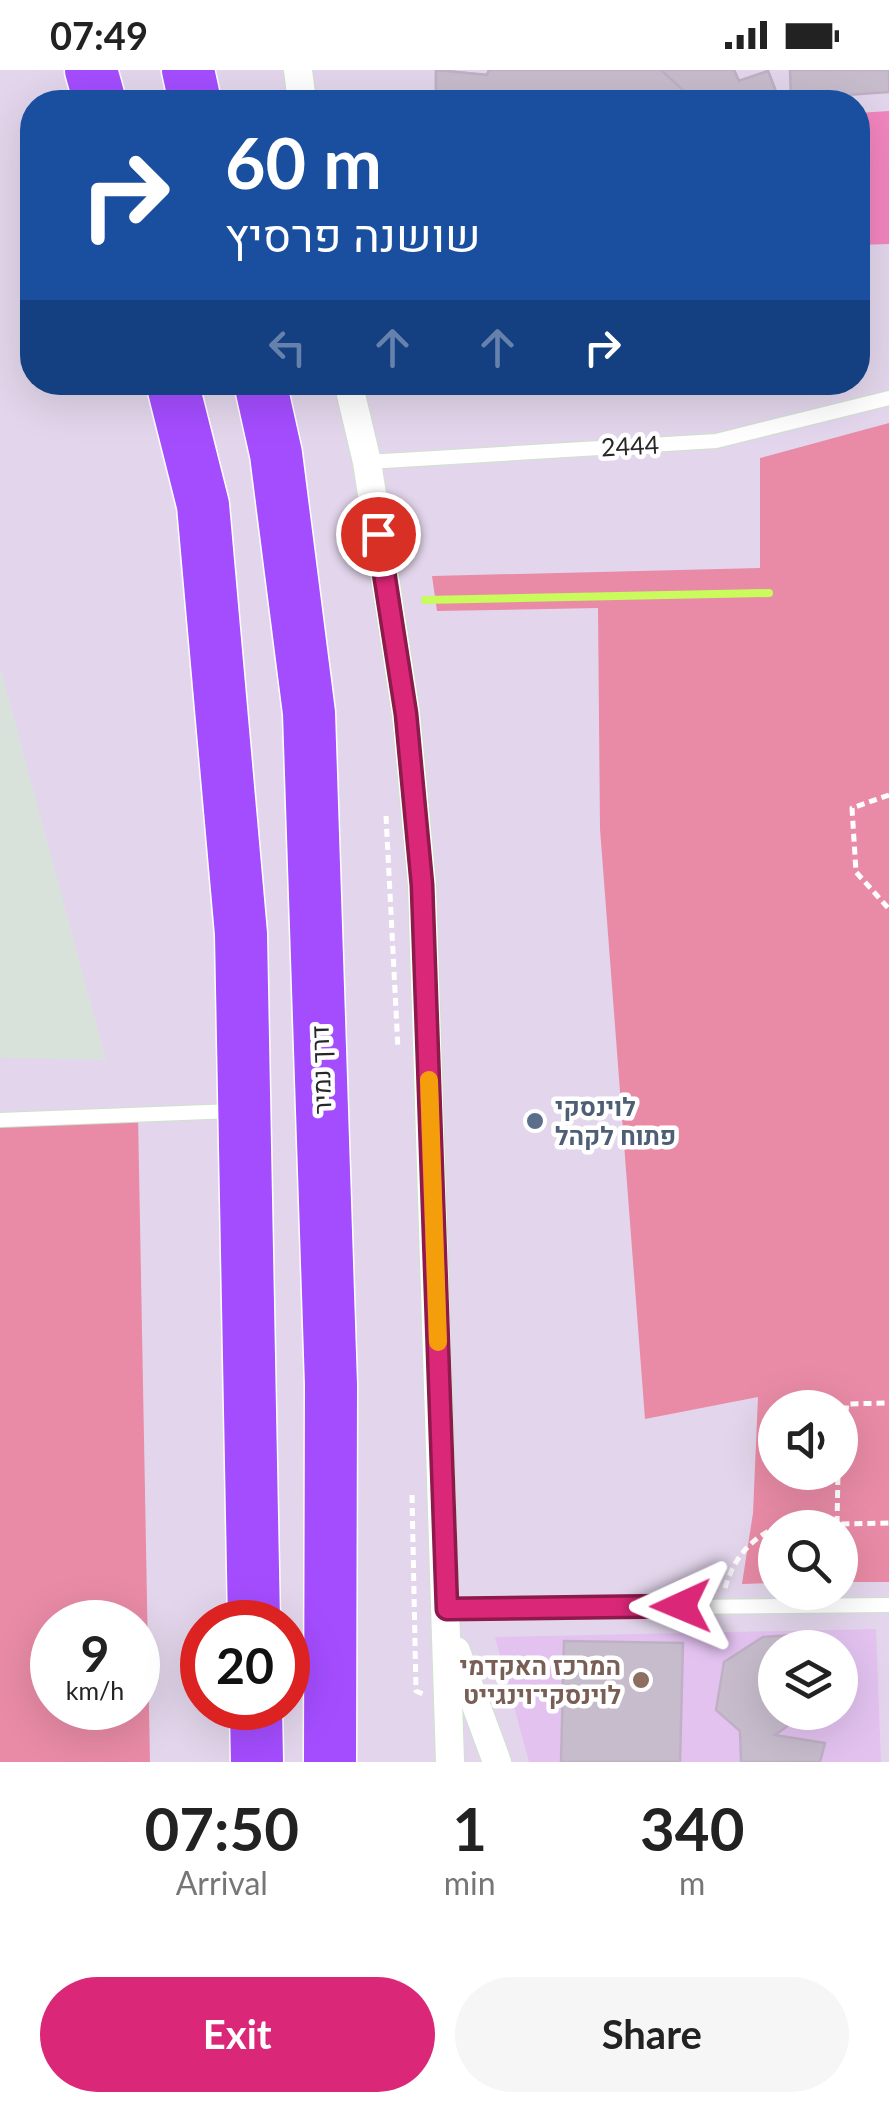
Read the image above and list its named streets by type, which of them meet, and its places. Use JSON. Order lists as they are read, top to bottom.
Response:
{
  "streets": {
    "highway": ["דרך נמיר"],
    "lane": ["2444"]
  },
  "places": ["לוינסקי פתוח לקהל", "המרכז האקדמי לוינסקי־וינגייט"],
  "page": {
    "status": "07:49",
    "turn": ["60 m", "שושנה פרסיץ"],
    "speed": "9 km/h",
    "limit": "20",
    "eta": [
      "07:50",
      "Arrival",
      "1",
      "min",
      "340",
      "m"
    ],
    "buttons": ["Exit", "Share"]
  }
}
